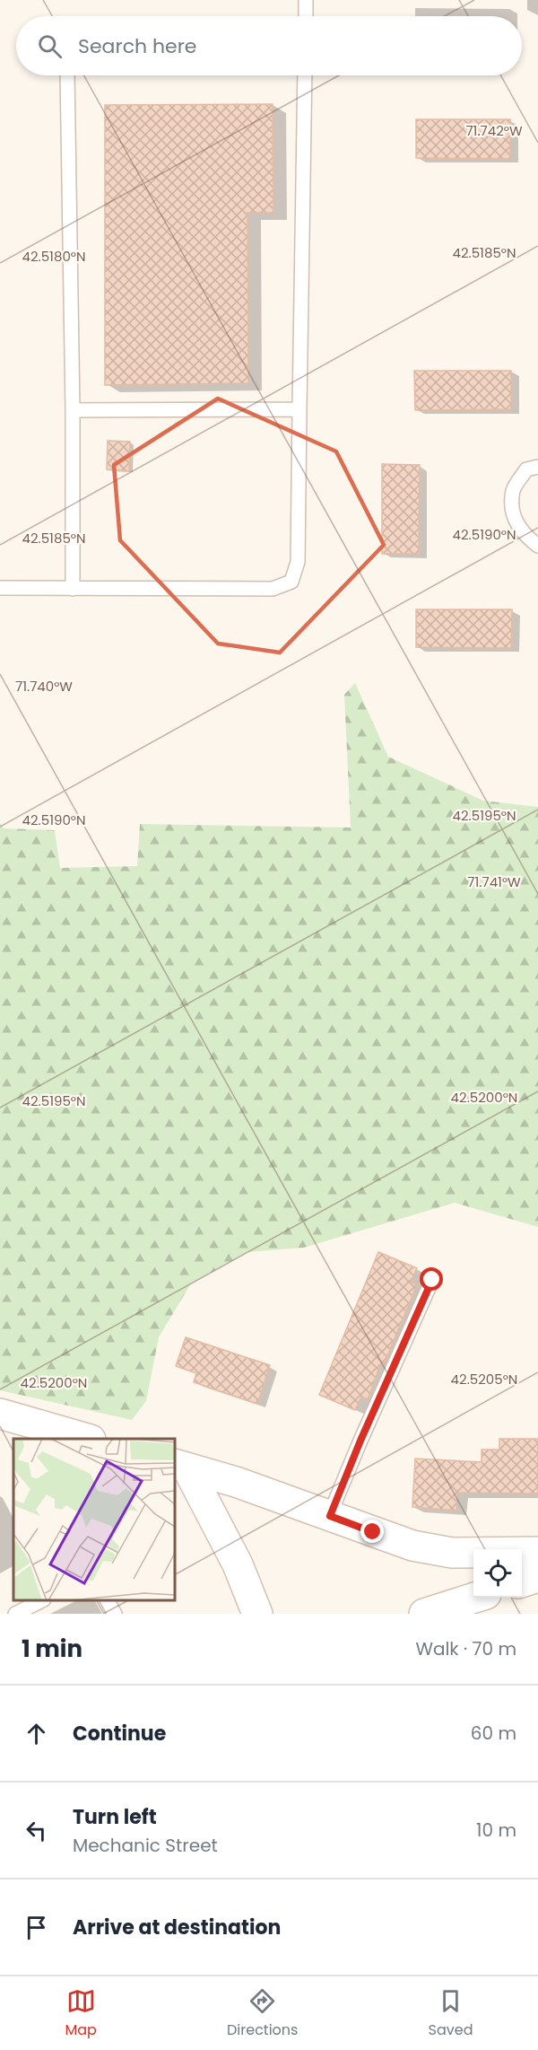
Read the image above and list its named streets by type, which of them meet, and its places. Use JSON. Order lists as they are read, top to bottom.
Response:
{
  "page": {
    "search": "Search here",
    "heading": ["1 min", "Walk · 70 m"],
    "list": [
      ["Continue", "60 m"],
      ["Turn left", "Mechanic Street", "10 m"],
      "Arrive at destination"
    ],
    "nav": ["Map", "Directions", "Saved"]
  },
  "coordinates": [
    "71.742°W",
    "42.5185°N",
    "42.5180°N",
    "42.5190°N",
    "71.740°W",
    "42.5195°N",
    "71.741°W",
    "42.5200°N",
    "42.5205°N"
  ]
}
